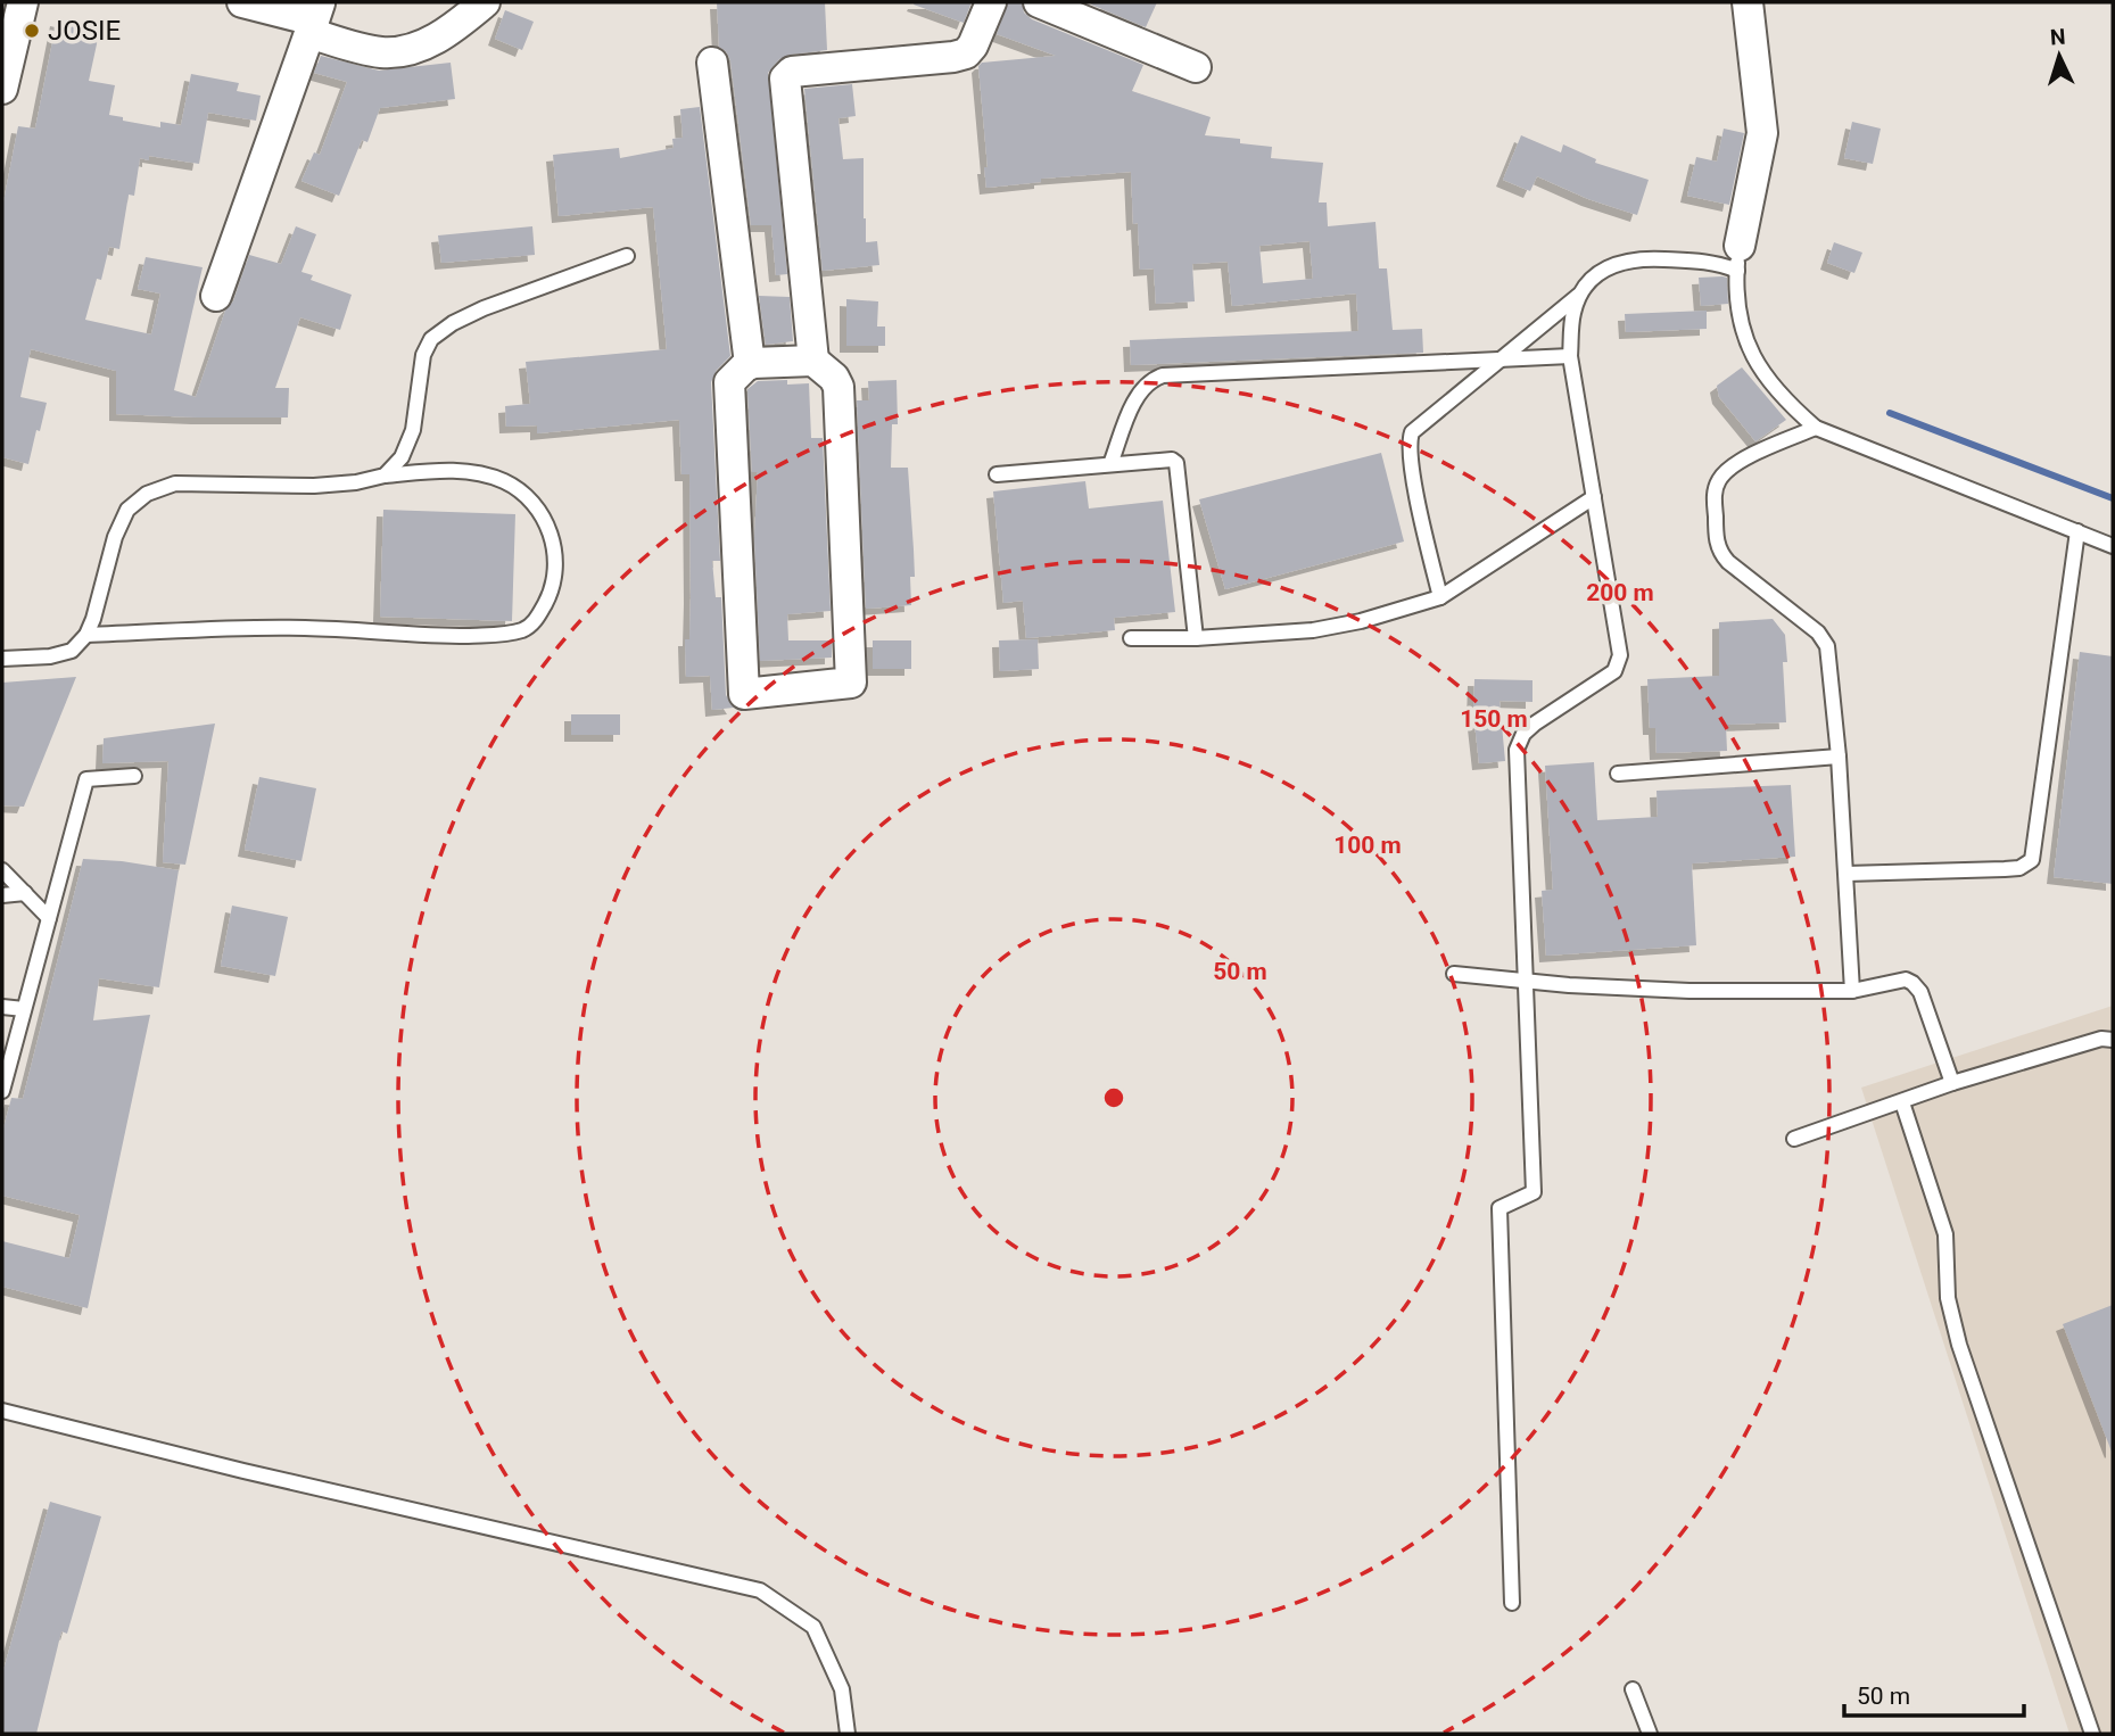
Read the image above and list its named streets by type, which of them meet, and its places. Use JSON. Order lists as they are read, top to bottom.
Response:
{
  "places": ["JOSIE"],
  "scale_bar": "50 m",
  "north": "top",
  "rings": [
    "200 m",
    "150 m",
    "100 m",
    "50 m"
  ]
}
